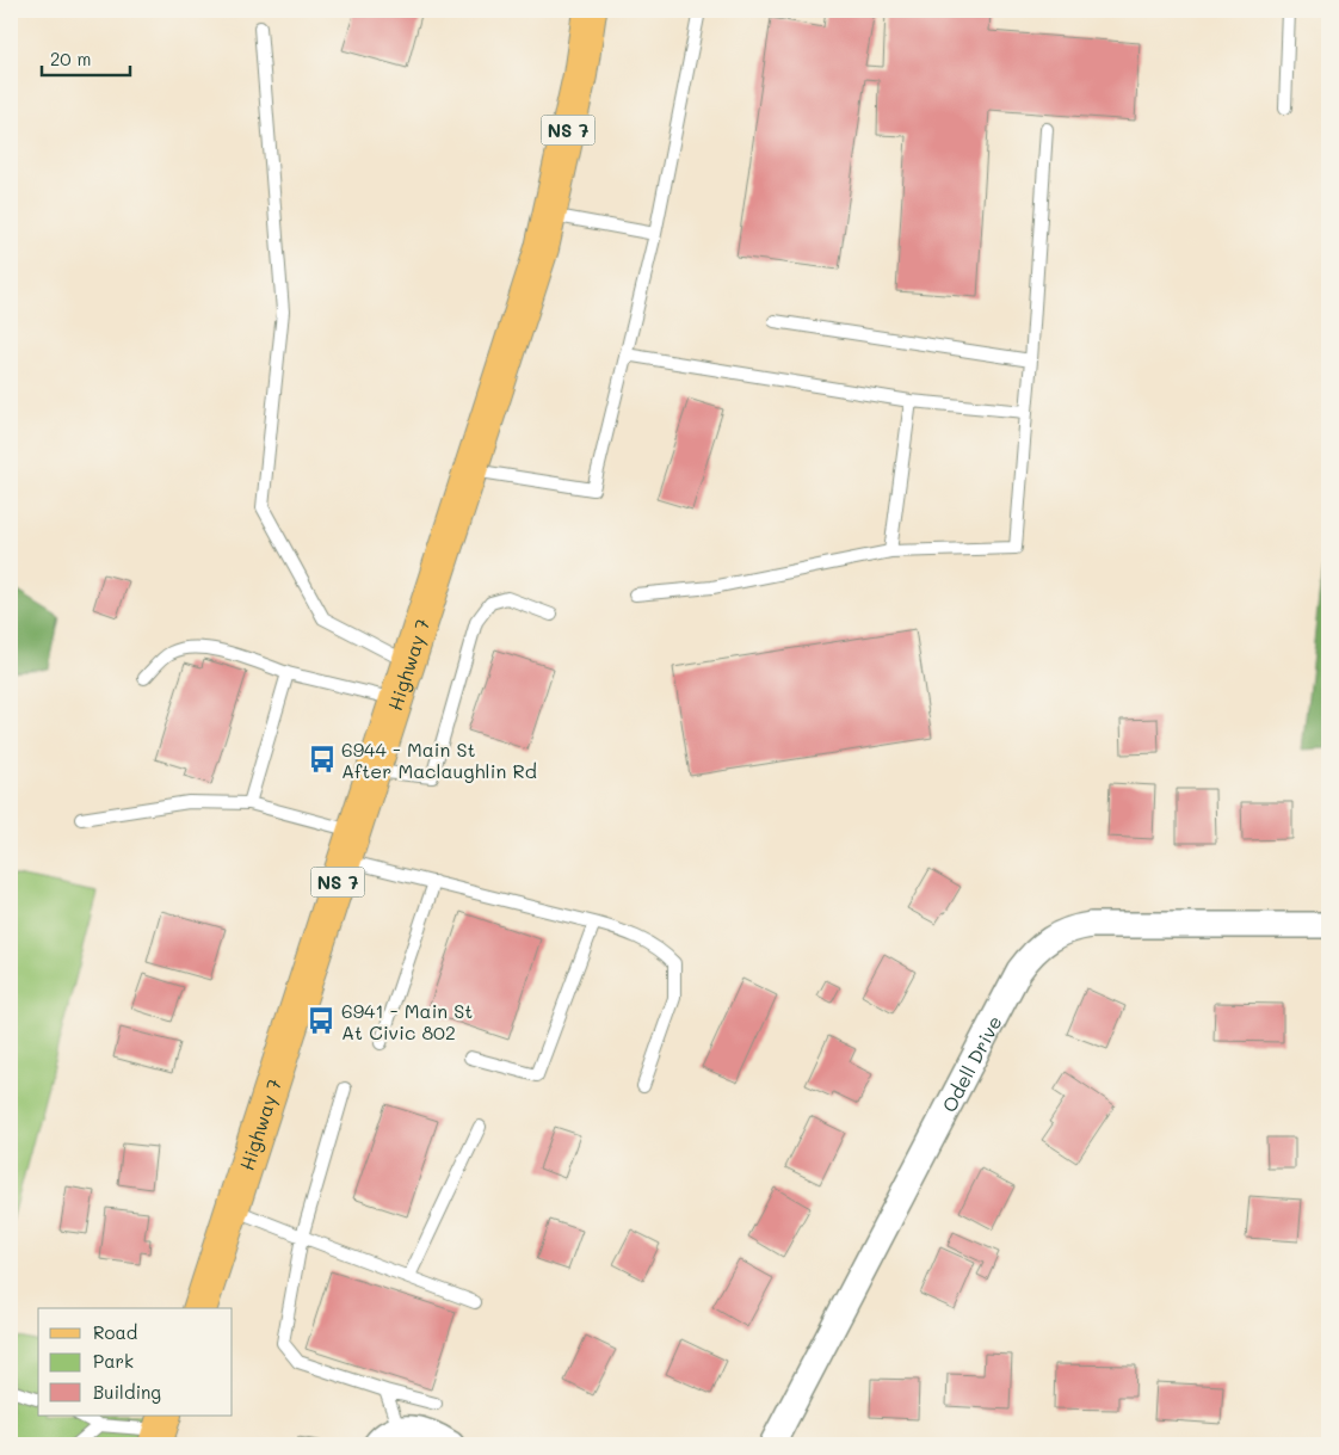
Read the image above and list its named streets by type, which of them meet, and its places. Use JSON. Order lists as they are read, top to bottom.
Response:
{
  "streets": {
    "main road": ["NS 7", "Highway 7"],
    "street": ["Odell Drive"]
  },
  "places": {
    "bus stop": ["6944 - Main St After Maclaughlin Rd", "6941 - Main St At Civic 802"]
  },
  "legend": ["Road", "Park", "Building"],
  "scale_bar": "20 m"
}
